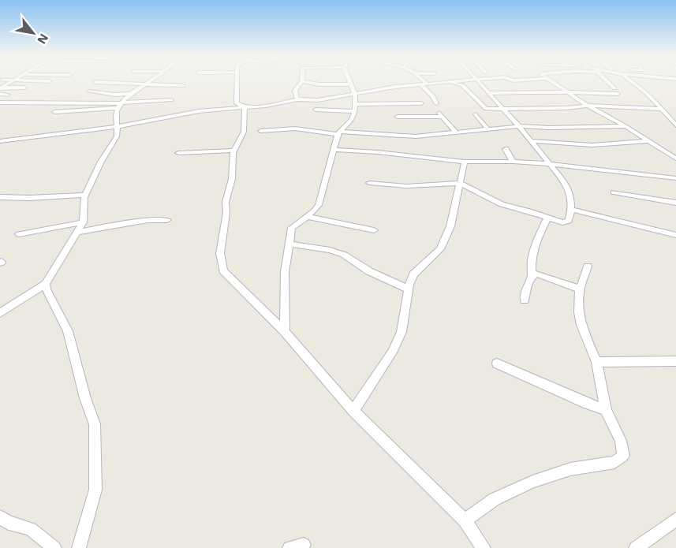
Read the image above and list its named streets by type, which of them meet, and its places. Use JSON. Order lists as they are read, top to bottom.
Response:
{
  "north": "bottom right"
}
